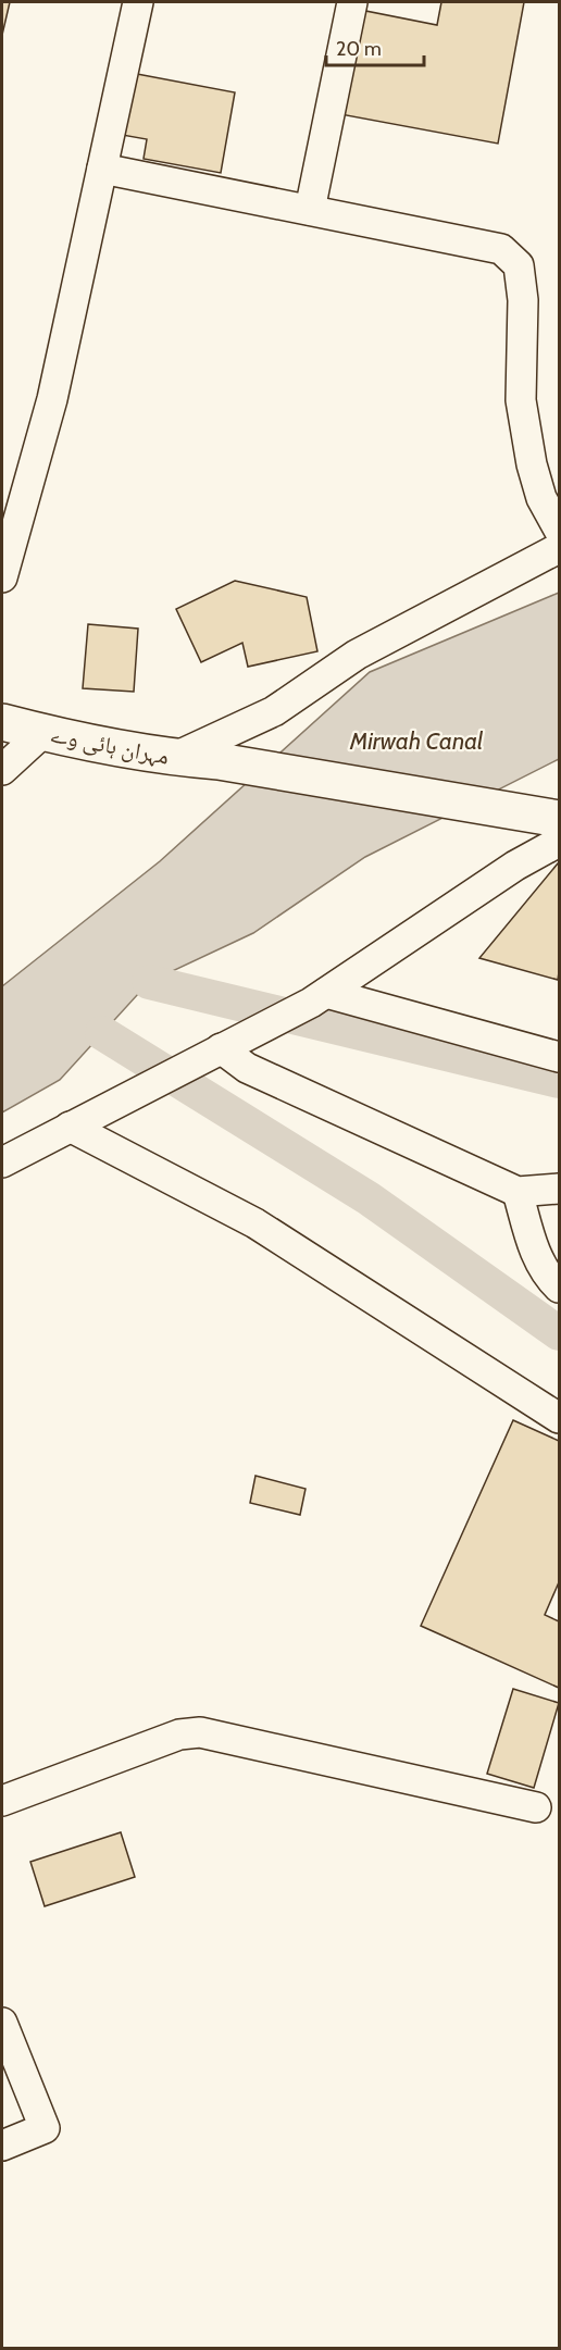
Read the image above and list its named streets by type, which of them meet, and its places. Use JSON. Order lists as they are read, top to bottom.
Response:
{
  "streets": {
    "main road": ["مہران ہائی وے"]
  },
  "water": ["Mirwah Canal"],
  "scale_bar": "20 m"
}
